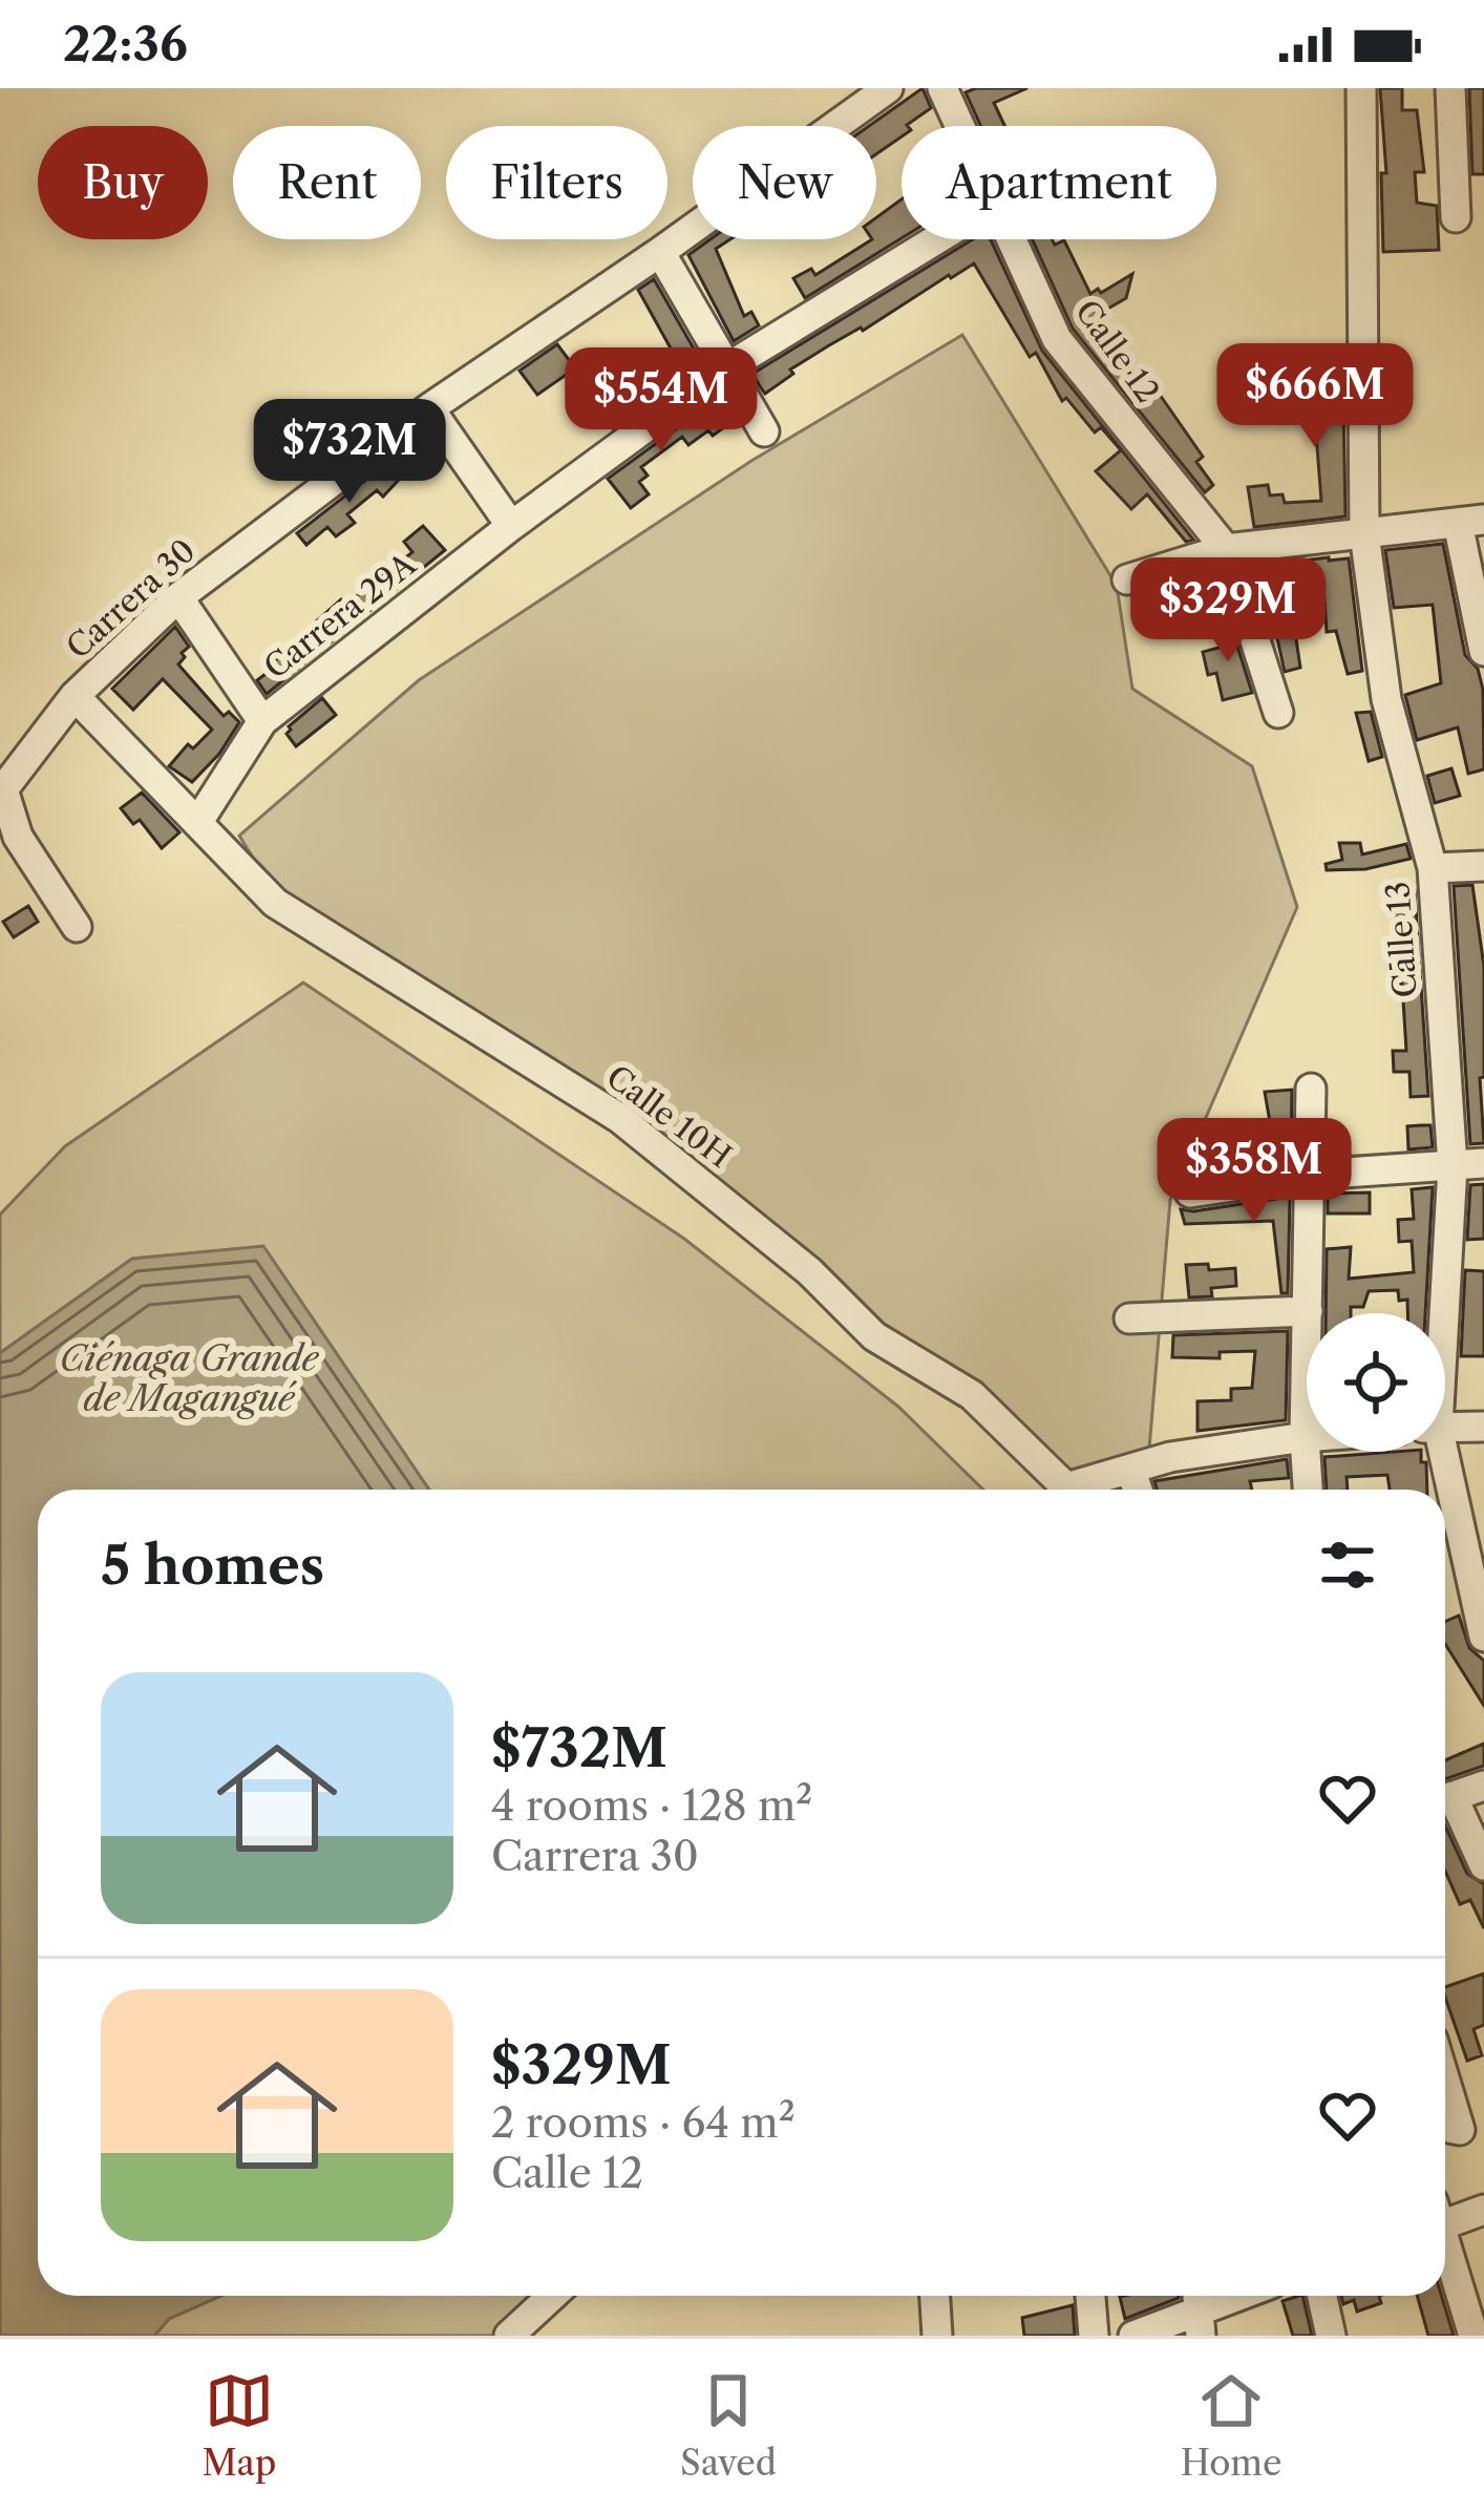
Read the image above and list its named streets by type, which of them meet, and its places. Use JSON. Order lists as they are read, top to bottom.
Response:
{
  "streets": {
    "street": [
      "Calle 12",
      "Carrera 30",
      "Carrera 29A",
      "Calle 13",
      "Calle 10H"
    ]
  },
  "crossings": [
    ["Carrera 30", "Calle 10H"],
    ["Carrera 29A", "Calle 10H"]
  ],
  "water": ["Ciénaga Grande de Magangué"],
  "page": {
    "status": "22:36",
    "chip": [
      "Buy",
      "Rent",
      "Filters",
      "New",
      "Apartment"
    ],
    "price": [
      "$666M",
      "$554M",
      "$732M",
      "$329M",
      "$358M"
    ],
    "heading": "5 homes",
    "list": [
      {
        "name": "$732M",
        "note": "4 rooms · 128 m² · Carrera 30"
      },
      {
        "name": "$329M",
        "note": "2 rooms · 64 m² · Calle 12"
      }
    ],
    "tabs": ["Map", "Saved", "Home"]
  }
}
